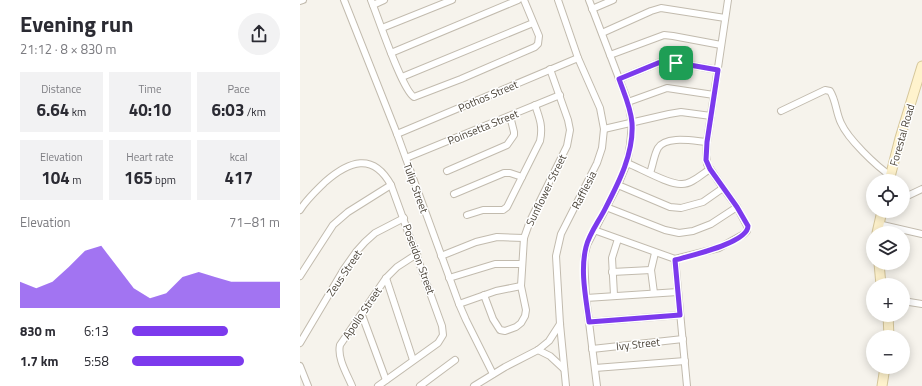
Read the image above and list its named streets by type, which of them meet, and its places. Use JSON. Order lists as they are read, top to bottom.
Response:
{
  "streets": {
    "street": [
      "Pothos Street",
      "Poinsetta Street",
      "Forestal Road",
      "Tulip Street",
      "Sunflower Street",
      "Rafflesia",
      "Poseidon Street",
      "Zeus Street",
      "Apollo Street",
      "Ivy Street"
    ]
  },
  "crossings": [
    ["Pothos Street", "Tulip Street"],
    ["Pothos Street", "Sunflower Street"],
    ["Pothos Street", "Rafflesia"],
    ["Poinsetta Street", "Tulip Street"],
    ["Poinsetta Street", "Sunflower Street"],
    ["Poseidon Street", "Zeus Street"],
    ["Poseidon Street", "Apollo Street"]
  ],
  "page": {
    "heading": ["Evening run", "21:12 · 8 × 830 m"],
    "stats": [
      ["Distance", "6.64 km"],
      ["Time", "40:10"],
      ["Pace", "6:03 /km"],
      ["Elevation", "104 m"],
      ["Heart rate", "165 bpm"],
      ["kcal", "417"]
    ],
    "map_buttons": ["+", "−"],
    "chart": ["Elevation", "71–81 m"],
    "list": [
      {
        "name": "830 m",
        "note": "6:13"
      },
      {
        "name": "1.7 km",
        "note": "5:58"
      }
    ]
  }
}
